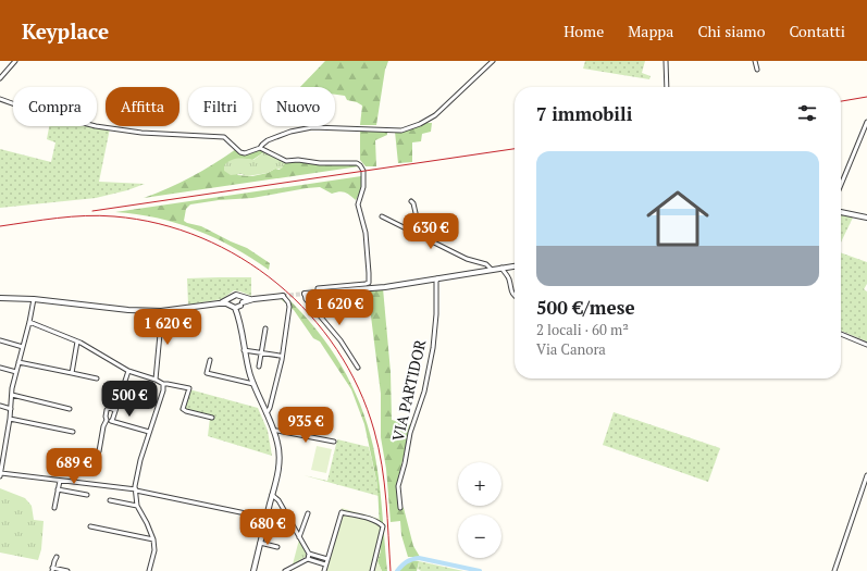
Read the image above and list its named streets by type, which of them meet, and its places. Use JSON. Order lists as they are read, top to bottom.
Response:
{
  "streets": {
    "street": ["VIA PARTIDOR"]
  },
  "page": {
    "header": "Keyplace",
    "nav": [
      "Home",
      "Mappa",
      "Chi siamo",
      "Contatti"
    ],
    "chip": [
      "Compra",
      "Affitta",
      "Filtri",
      "Nuovo"
    ],
    "heading": "7 immobili",
    "list": [
      {
        "name": "500 €/mese",
        "note": "2 locali · 60 m² · Via Canora"
      }
    ],
    "price": [
      "630 €",
      "1 620 €",
      "1 620 €",
      "500 €",
      "935 €",
      "689 €",
      "680 €"
    ],
    "map_buttons": ["+", "−"]
  }
}
